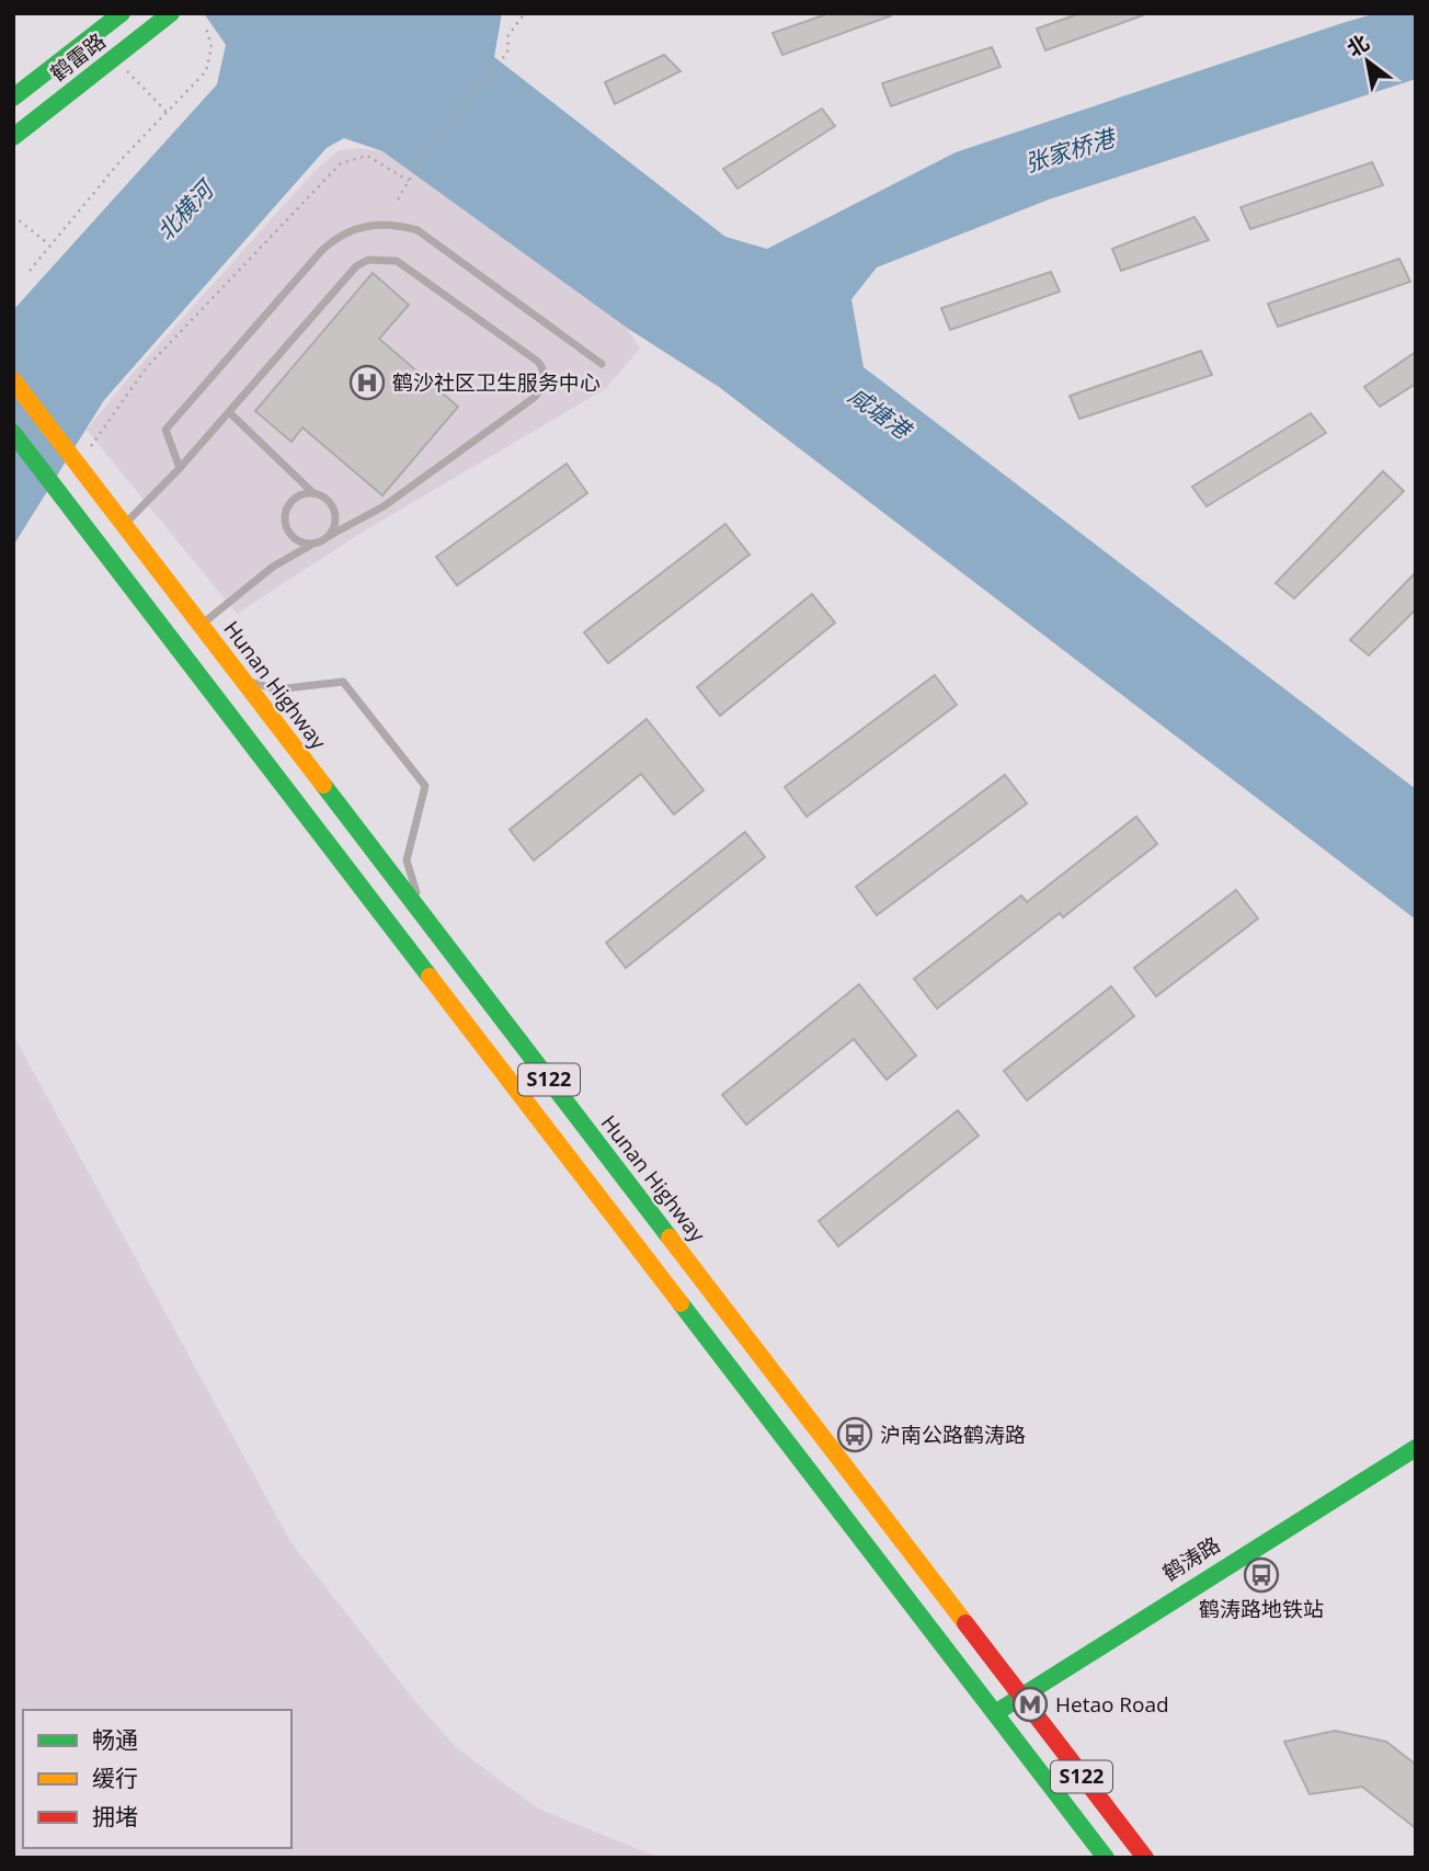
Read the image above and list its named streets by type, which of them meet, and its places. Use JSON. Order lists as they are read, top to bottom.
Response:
{
  "streets": {
    "main road": [
      "鹤雷路",
      "Hunan Highway",
      "S122",
      "鹤涛路"
    ]
  },
  "crossings": [
    ["Hunan Highway", "鹤涛路"],
    ["S122", "鹤涛路"]
  ],
  "water": ["张家桥港", "北横河", "咸塘港"],
  "places": {
    "hospital": ["鹤沙社区卫生服务中心"],
    "bus stop": ["沪南公路鹤涛路", "鹤涛路地铁站"],
    "metro station": ["Hetao Road"]
  },
  "legend": ["畅通", "缓行", "拥堵"],
  "north": "top left"
}
